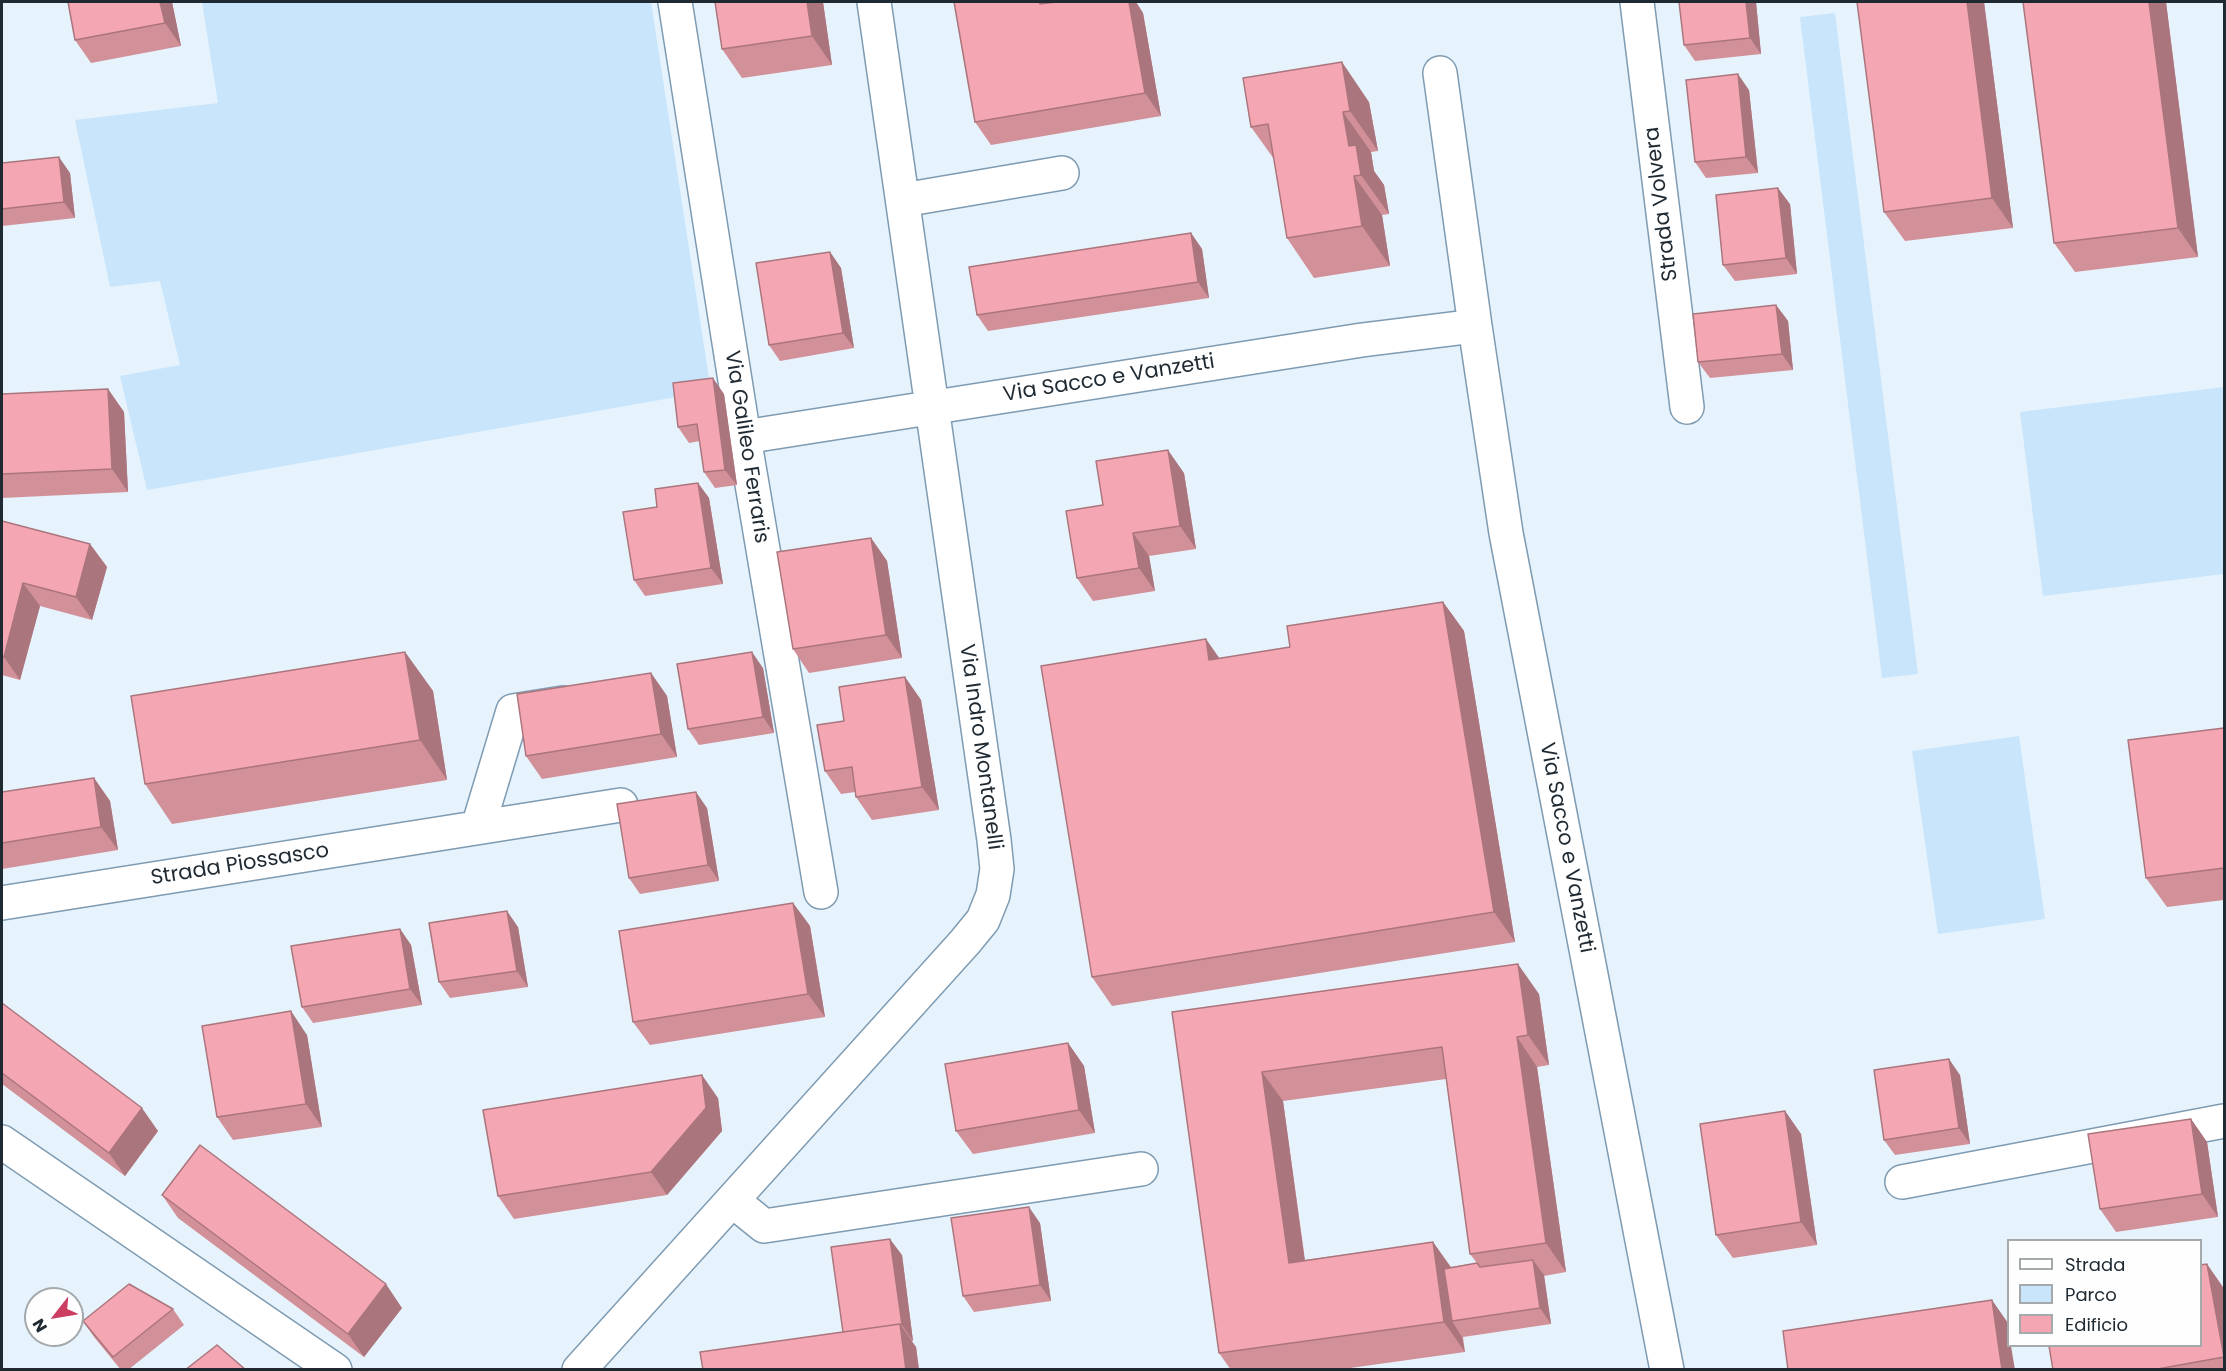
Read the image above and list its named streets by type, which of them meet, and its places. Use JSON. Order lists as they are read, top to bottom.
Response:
{
  "streets": {
    "street": [
      "Strada Volvera",
      "Via Sacco e Vanzetti",
      "Via Galileo Ferraris",
      "Via Indro Montanelli",
      "Strada Piossasco"
    ]
  },
  "crossings": [
    ["Via Sacco e Vanzetti", "Via Galileo Ferraris"],
    ["Via Sacco e Vanzetti", "Via Indro Montanelli"]
  ],
  "legend": ["Strada", "Parco", "Edificio"],
  "north": "bottom left"
}
